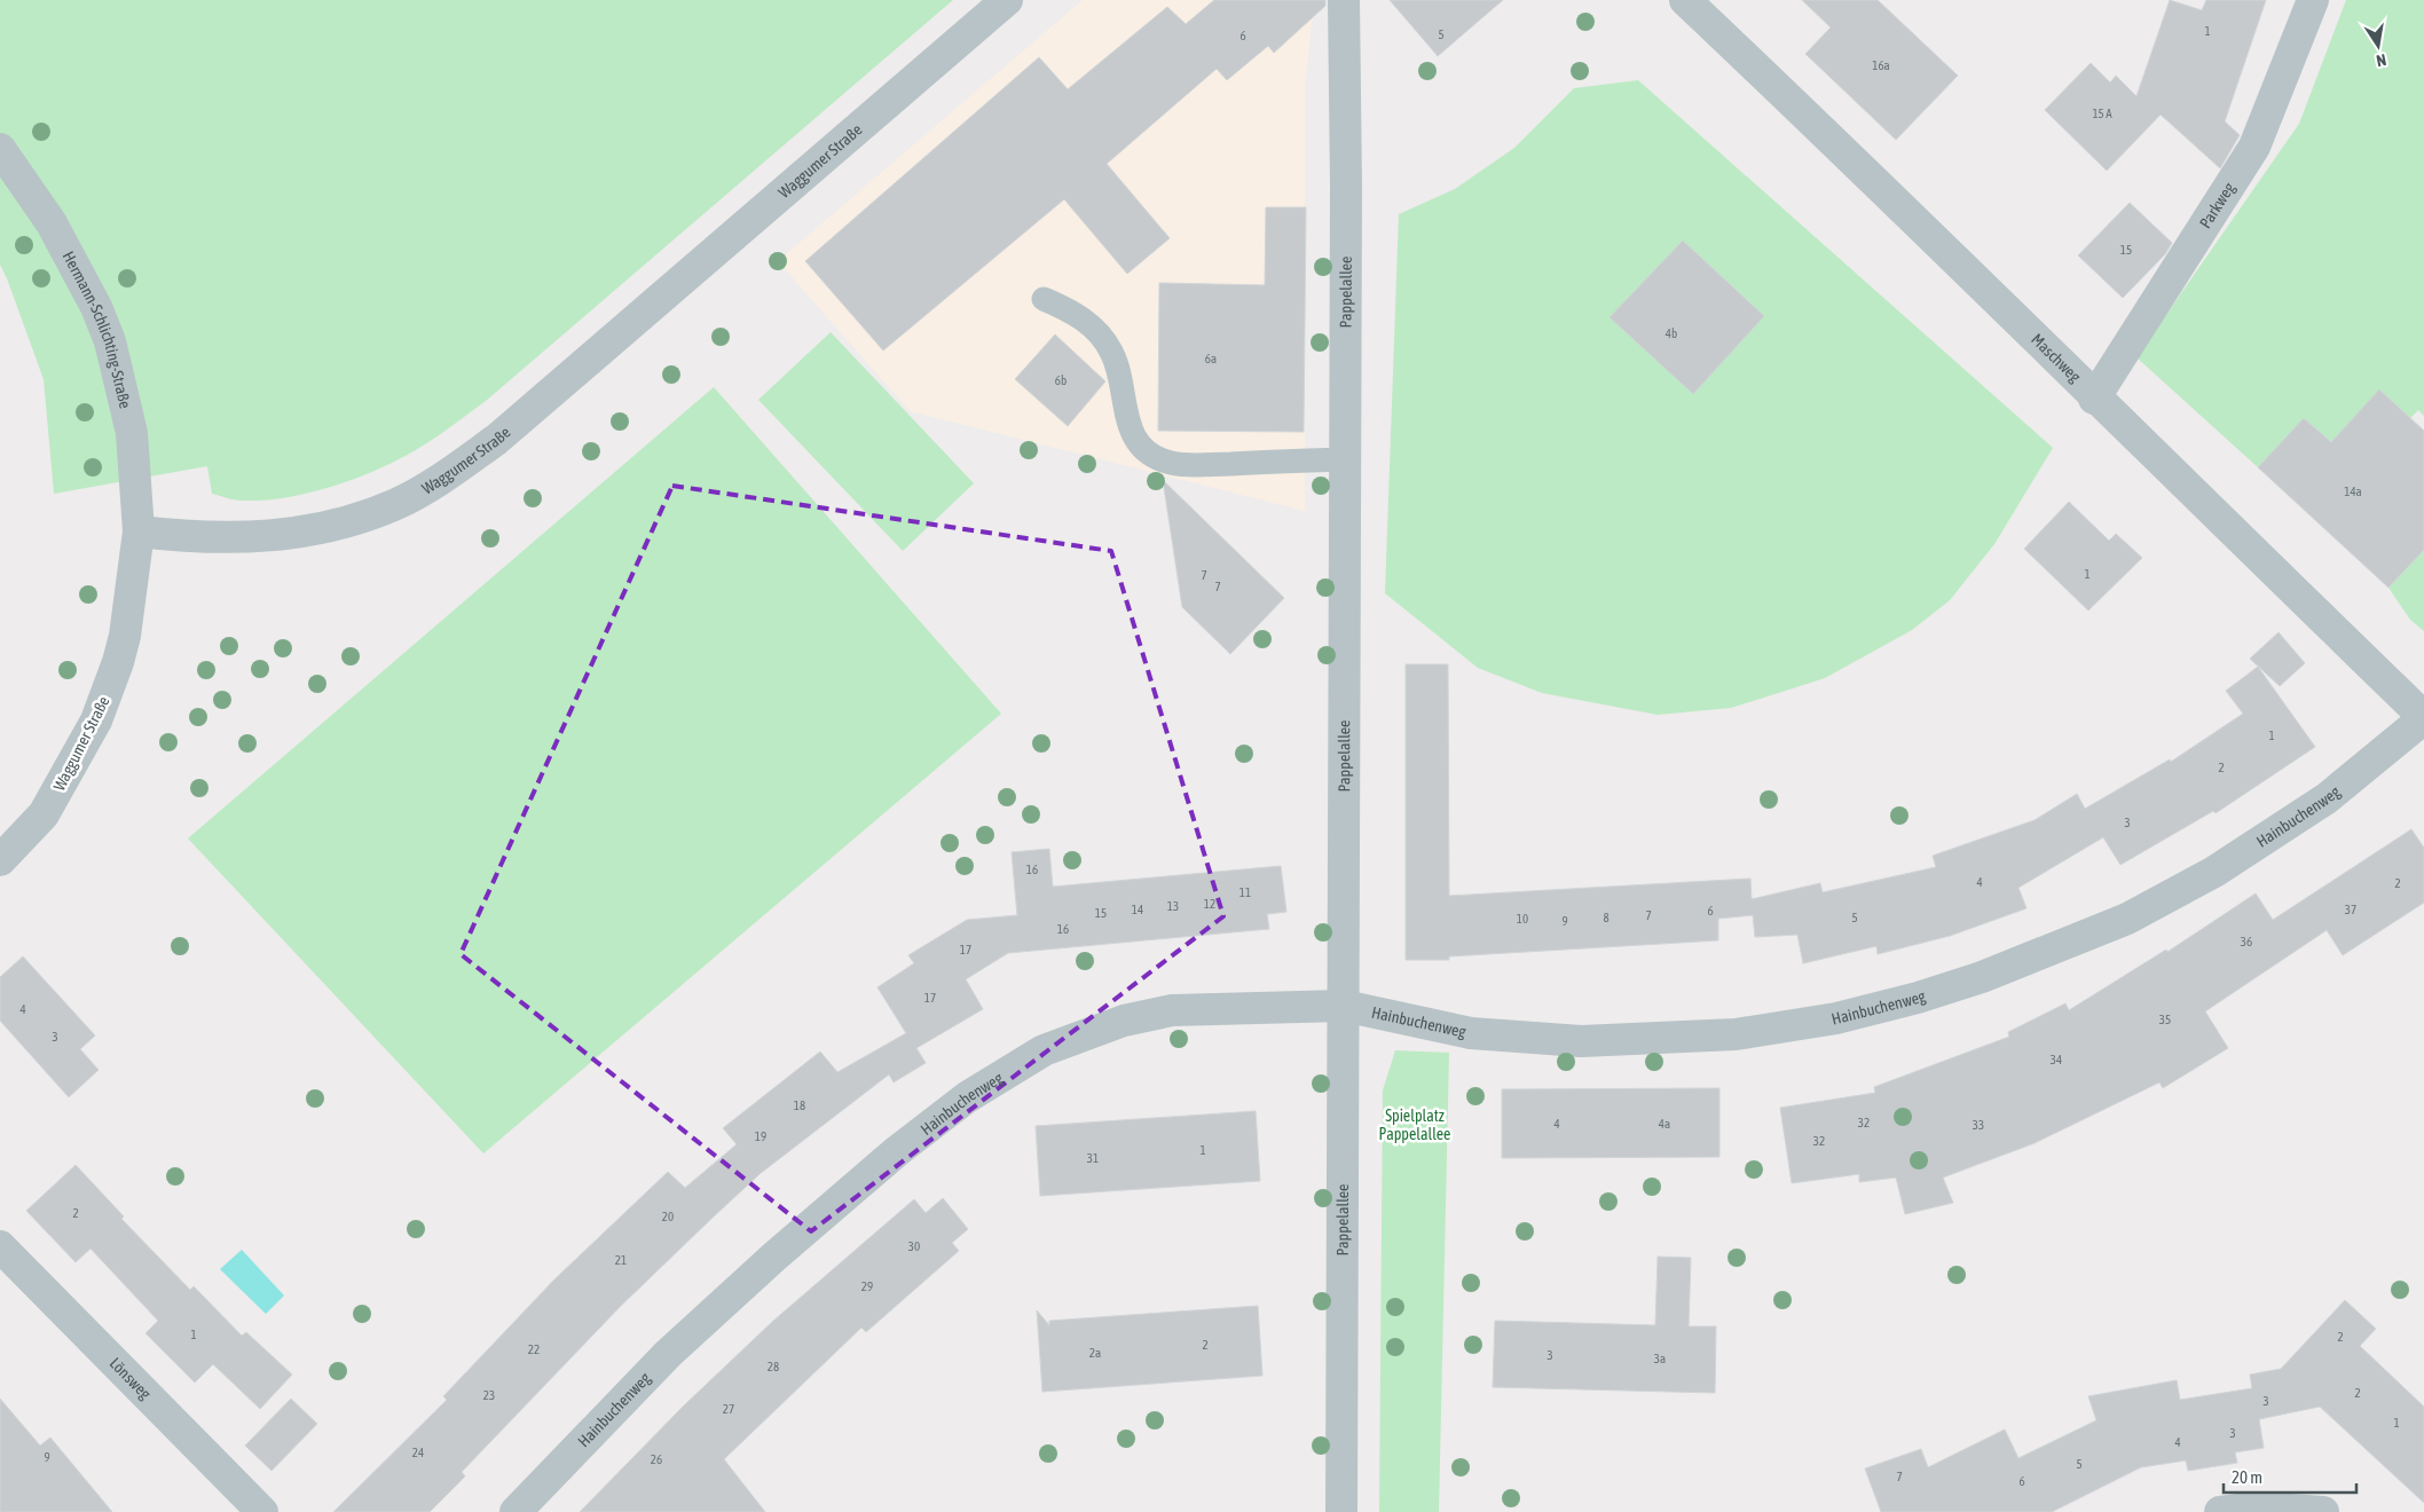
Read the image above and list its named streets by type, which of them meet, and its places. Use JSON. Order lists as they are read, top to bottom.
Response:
{
  "streets": {
    "street": [
      "Waggumer Straße",
      "Parkweg",
      "Pappelallee",
      "Hermann-Schlichting-Straße",
      "Maschweg",
      "Hainbuchenweg",
      "Lönsweg"
    ]
  },
  "crossings": [
    ["Waggumer Straße", "Hermann-Schlichting-Straße"],
    ["Parkweg", "Maschweg"],
    ["Pappelallee", "Hainbuchenweg"],
    ["Maschweg", "Hainbuchenweg"]
  ],
  "parks": ["Spielplatz Pappelallee"],
  "house_numbers": [
    "1",
    "5",
    "6",
    "16a",
    "15 A",
    "15",
    "4b",
    "6a",
    "6b",
    "14a",
    "1",
    "7",
    "7",
    "1",
    "2",
    "3",
    "16",
    "4",
    "2",
    "11",
    "12",
    "13",
    "14",
    "37",
    "6",
    "15",
    "7",
    "8",
    "5",
    "10",
    "9",
    "16",
    "36",
    "17",
    "17",
    "4",
    "35",
    "3",
    "34",
    "18",
    "32",
    "4",
    "4a",
    "33",
    "19",
    "32",
    "1",
    "31",
    "2",
    "20",
    "30",
    "21",
    "29",
    "1",
    "2",
    "2",
    "22",
    "2a",
    "3",
    "3a",
    "28",
    "2",
    "23",
    "3",
    "27",
    "1",
    "3",
    "4",
    "24",
    "9",
    "26",
    "5",
    "7",
    "6"
  ],
  "scale_bar": "20 m",
  "north": "bottom"
}
